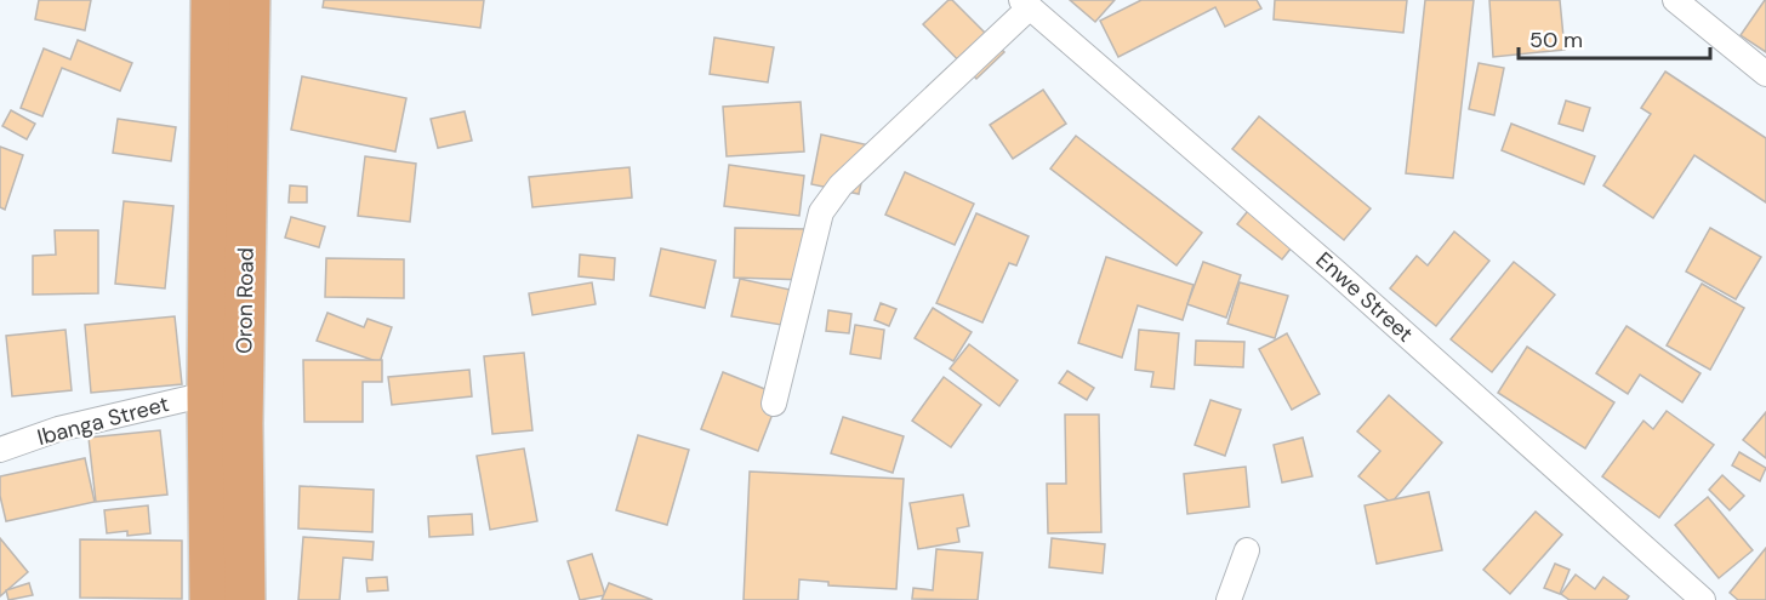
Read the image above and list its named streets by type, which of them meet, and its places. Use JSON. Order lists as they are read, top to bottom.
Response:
{
  "streets": {
    "highway": ["Oron Road"],
    "street": ["Enwe Street", "Ibanga Street"]
  },
  "crossings": [
    ["Oron Road", "Ibanga Street"]
  ],
  "scale_bar": "50 m"
}
